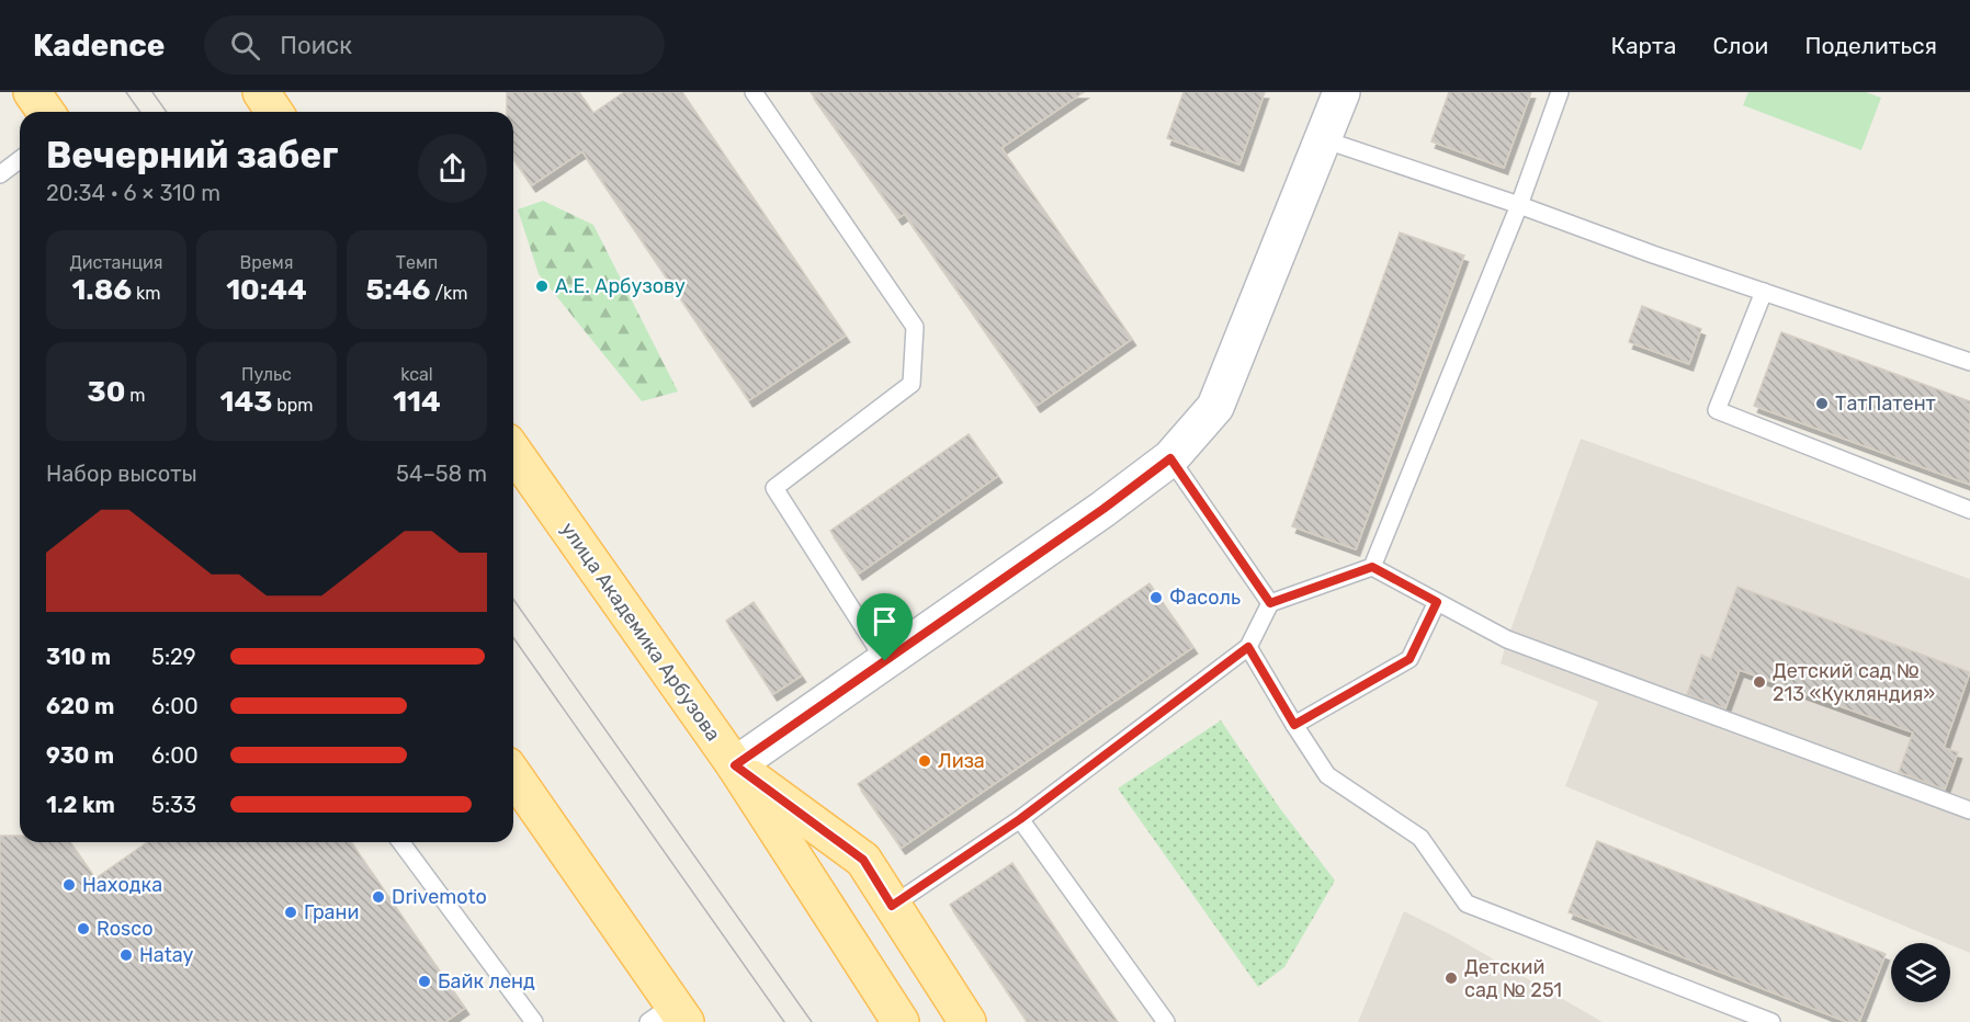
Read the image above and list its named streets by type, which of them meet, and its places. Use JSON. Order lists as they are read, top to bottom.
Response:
{
  "streets": {
    "main road": ["улица Академика Арбузова"]
  },
  "places": [
    "А.Е. Арбузову",
    "ТатПатент",
    "Фасоль",
    "Детский сад № 213 «Кукляндия»",
    "Лиза",
    "Находка",
    "Drivemoto",
    "Грани",
    "Rosco",
    "Hatay",
    "Детский сад № 251",
    "Байк ленд"
  ],
  "page": {
    "header": "Kadence",
    "search": "Поиск",
    "nav": ["Карта", "Слои", "Поделиться"],
    "heading": ["Вечерний забег", "20:34 · 6 × 310 m"],
    "stats": [
      ["Дистанция", "1.86 km"],
      ["Время", "10:44"],
      ["Темп", "5:46 /km"],
      ["30 m"],
      ["Пульс", "143 bpm"],
      ["kcal", "114"]
    ],
    "chart": ["Набор высоты", "54–58 m"],
    "list": [
      {
        "name": "310 m",
        "note": "5:29"
      },
      {
        "name": "620 m",
        "note": "6:00"
      },
      {
        "name": "930 m",
        "note": "6:00"
      },
      {
        "name": "1.2 km",
        "note": "5:33"
      }
    ]
  }
}
